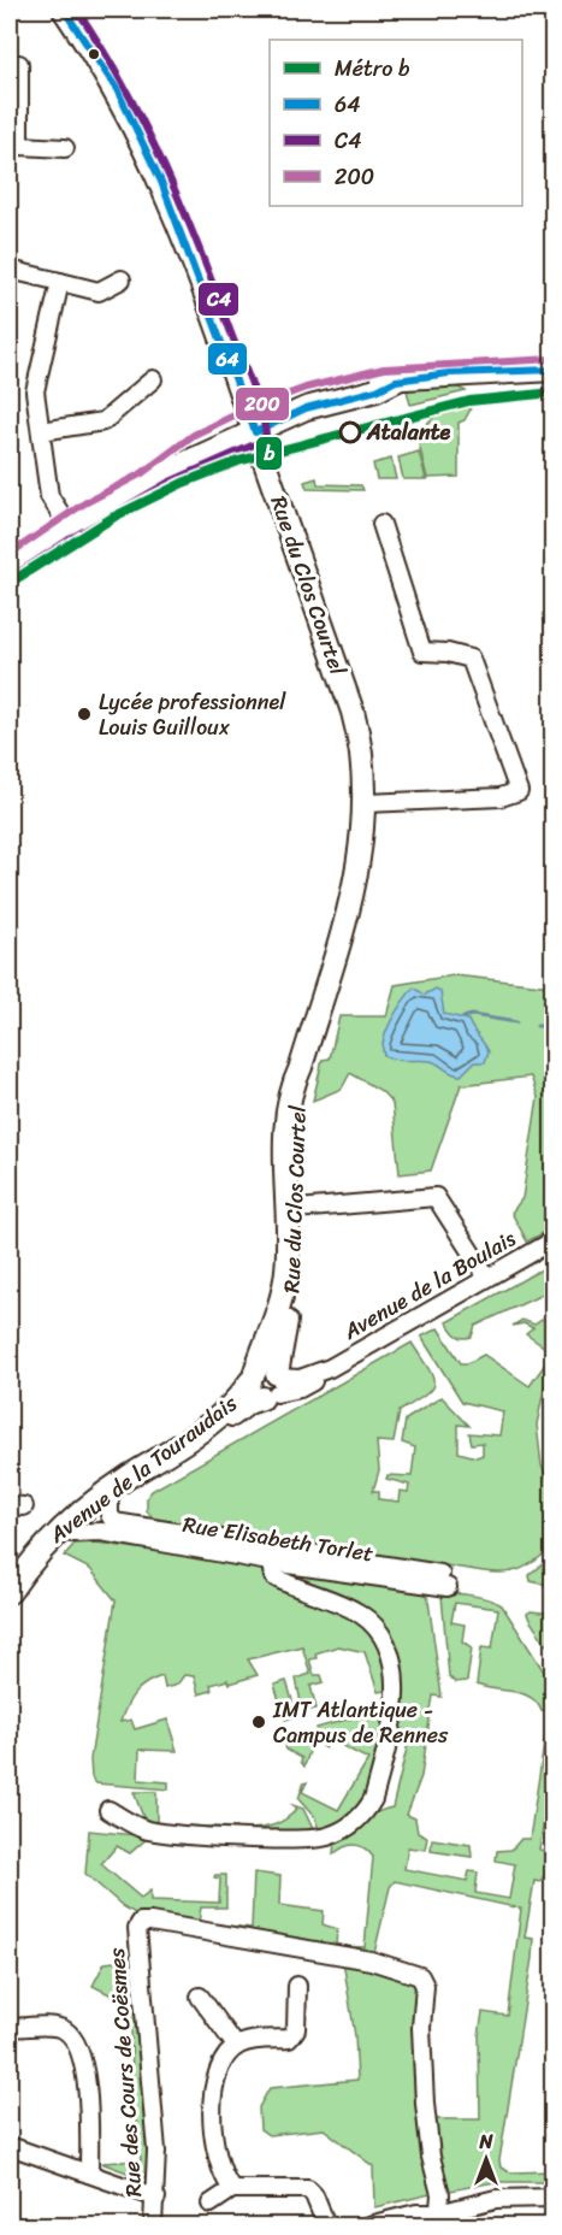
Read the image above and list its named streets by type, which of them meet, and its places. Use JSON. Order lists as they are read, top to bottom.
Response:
{
  "streets": {
    "main road": ["Rue du Clos Courtel", "Avenue de la Touraudais"],
    "street": ["Avenue de la Boulais", "Rue Elisabeth Torlet", "Rue des Cours de Coësmes"]
  },
  "crossings": [
    ["Rue du Clos Courtel", "Avenue de la Boulais"],
    ["Rue du Clos Courtel", "Avenue de la Touraudais"],
    ["Avenue de la Boulais", "Avenue de la Touraudais"],
    ["Avenue de la Touraudais", "Rue Elisabeth Torlet"]
  ],
  "places": ["Atalante", "Lycée professionnel Louis Guilloux", "IMT Atlantique - Campus de Rennes"],
  "lines": [
    "transit line 64",
    "transit line C4",
    "transit line 200",
    "metro line b"
  ],
  "legend": [
    "Métro b",
    "64",
    "C4",
    "200"
  ],
  "north": "top"
}
